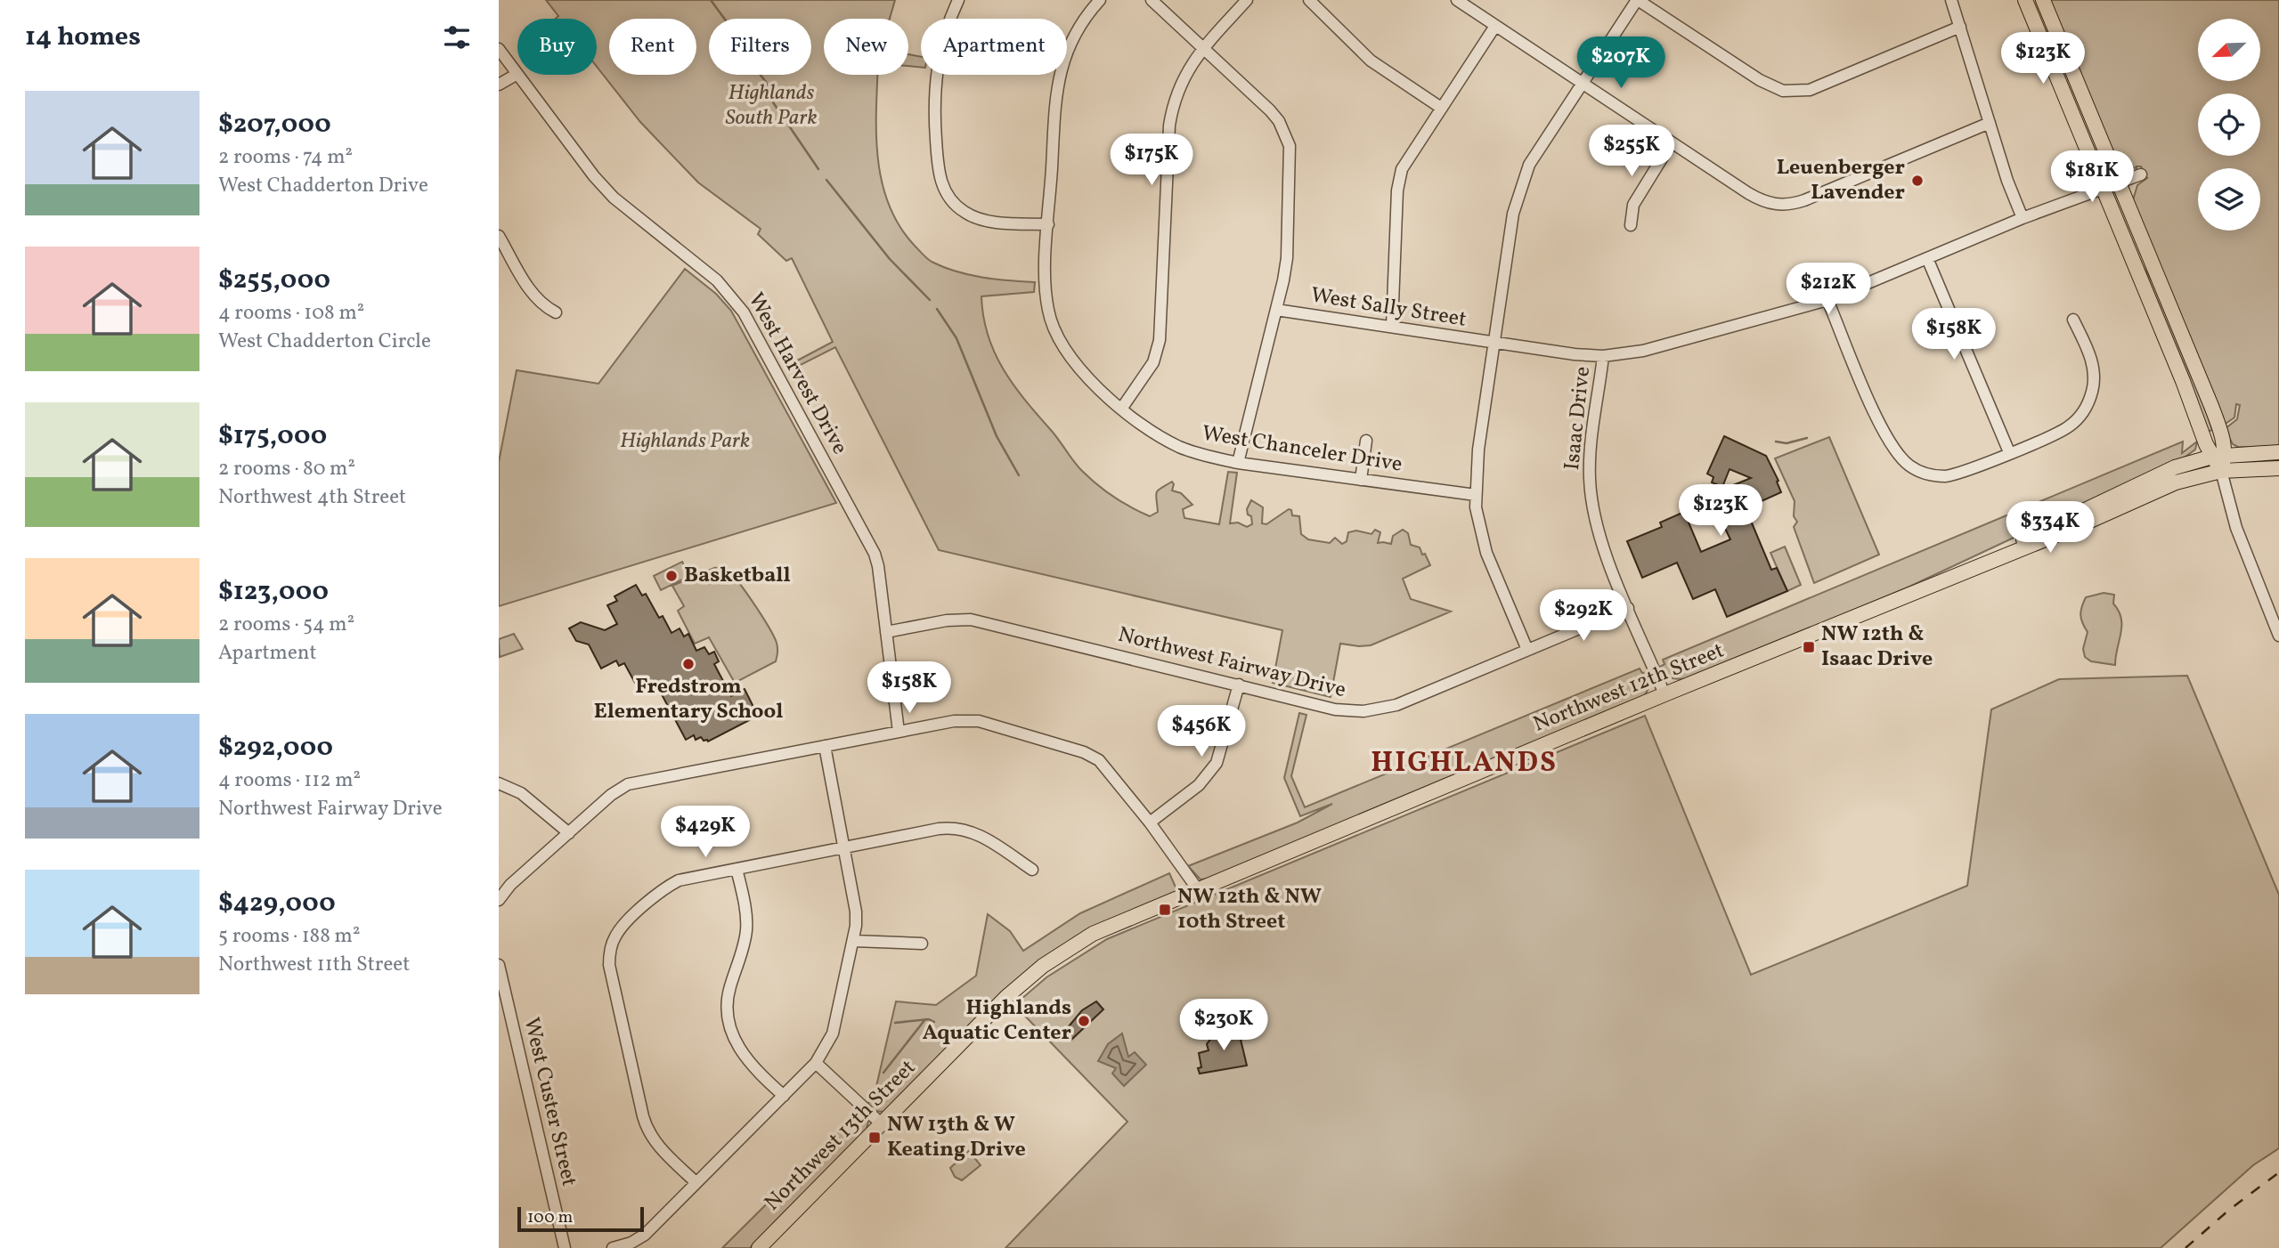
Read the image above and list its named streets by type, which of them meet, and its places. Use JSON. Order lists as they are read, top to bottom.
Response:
{
  "streets": {
    "main road": ["Northwest 12th Street", "Northwest 13th Street"],
    "street": [
      "West Sally Street",
      "West Harvest Drive",
      "Isaac Drive",
      "West Chanceler Drive",
      "Northwest Fairway Drive",
      "West Custer Street"
    ]
  },
  "crossings": [
    ["West Sally Street", "Isaac Drive"],
    ["West Harvest Drive", "Northwest Fairway Drive"],
    ["Isaac Drive", "Northwest Fairway Drive"],
    ["Isaac Drive", "Northwest 12th Street"],
    ["Northwest 12th Street", "Northwest 13th Street"]
  ],
  "districts": ["HIGHLANDS"],
  "parks": ["Highlands South Park", "Highlands Park"],
  "places": {
    "other": [
      "Leuenberger Lavender",
      "Basketball",
      "Fredstrom Elementary School",
      "Highlands Aquatic Center"
    ],
    "transit": ["NW 12th & Isaac Drive", "NW 12th & NW 10th Street", "NW 13th & W Keating Drive"]
  },
  "scale_bar": "100 m",
  "north": "bottom left",
  "page": {
    "heading": "14 homes",
    "chip": [
      "Buy",
      "Rent",
      "Filters",
      "New",
      "Apartment"
    ],
    "price": [
      "$123K",
      "$207K",
      "$255K",
      "$175K",
      "$181K",
      "$212K",
      "$158K",
      "$123K",
      "$334K",
      "$292K",
      "$158K",
      "$456K",
      "$429K",
      "$230K"
    ],
    "list": [
      {
        "name": "$207,000",
        "note": "2 rooms · 74 m² · West Chadderton Drive"
      },
      {
        "name": "$255,000",
        "note": "4 rooms · 108 m² · West Chadderton Circle"
      },
      {
        "name": "$175,000",
        "note": "2 rooms · 80 m² · Northwest 4th Street"
      },
      {
        "name": "$123,000",
        "note": "2 rooms · 54 m² · Apartment"
      },
      {
        "name": "$292,000",
        "note": "4 rooms · 112 m² · Northwest Fairway Drive"
      },
      {
        "name": "$429,000",
        "note": "5 rooms · 188 m² · Northwest 11th Street"
      }
    ],
    "scale": "100 m"
  }
}
